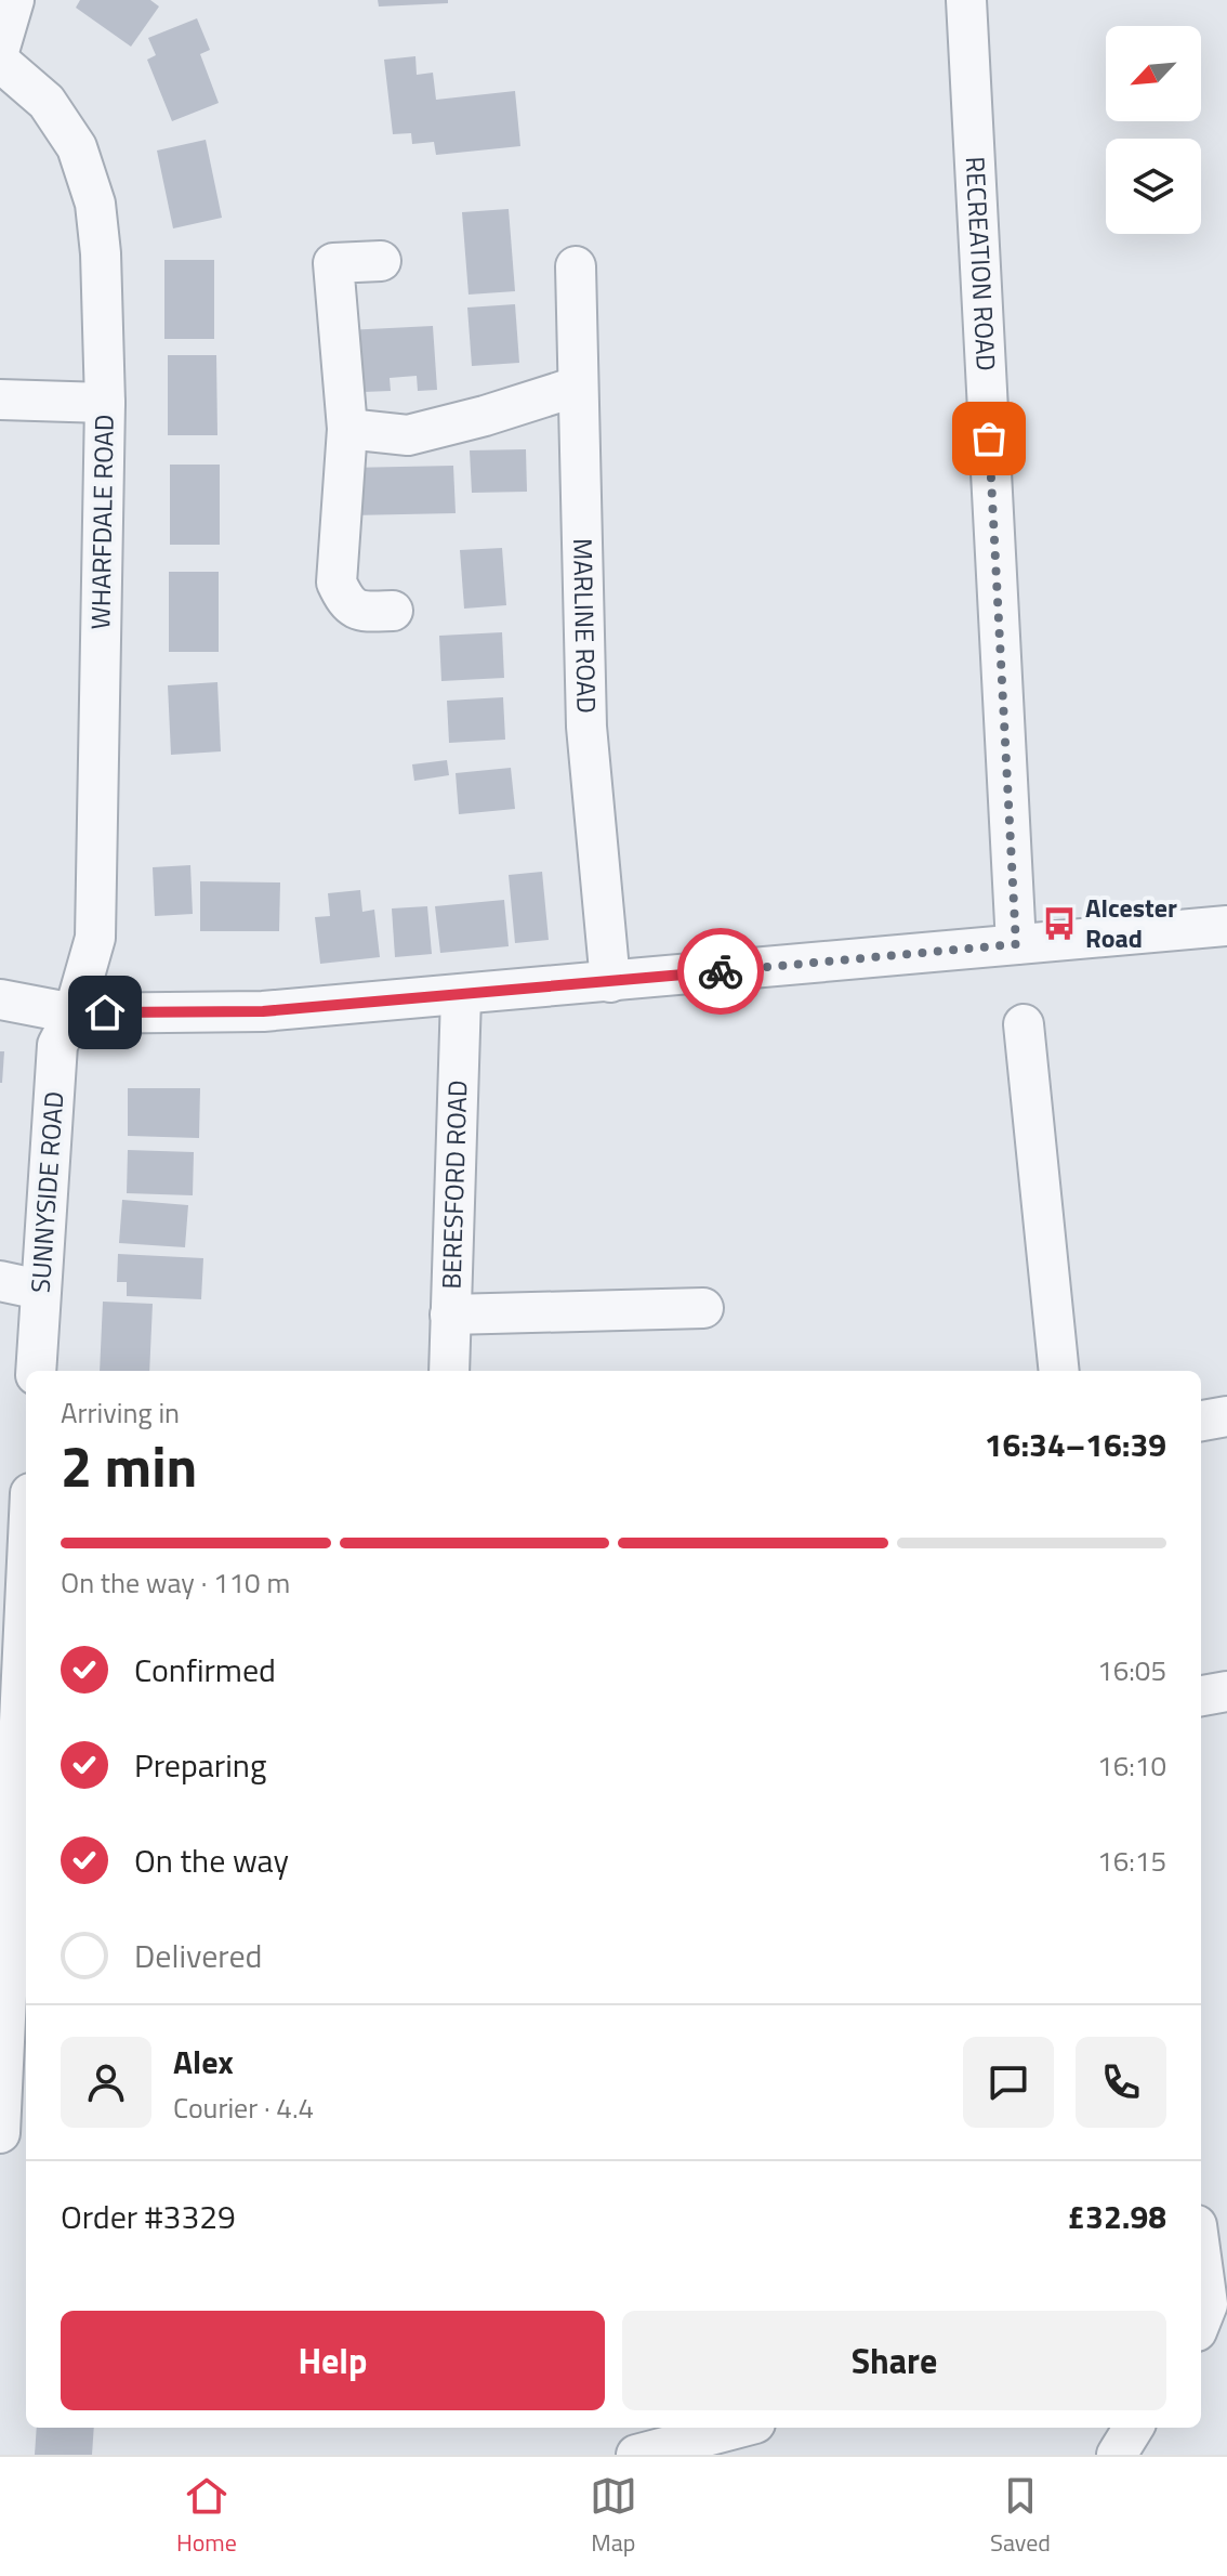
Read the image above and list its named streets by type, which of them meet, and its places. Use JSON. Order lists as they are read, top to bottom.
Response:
{
  "streets": {
    "street": [
      "RECREATION ROAD",
      "WHARFDALE ROAD",
      "MARLINE ROAD",
      "BERESFORD ROAD",
      "SUNNYSIDE ROAD"
    ]
  },
  "crossings": [
    ["WHARFDALE ROAD", "SUNNYSIDE ROAD"]
  ],
  "places": {
    "bus stop": ["Alcester Road"]
  },
  "north": "bottom left",
  "page": {
    "heading": ["2 min", "Arriving in", "16:34–16:39"],
    "panel": [
      "Alex",
      "Courier · 4.4",
      "Order #3329",
      "£32.98"
    ],
    "bar": "On the way · 110 m",
    "list": [
      ["Confirmed", "16:05"],
      ["Preparing", "16:10"],
      ["On the way", "16:15"],
      "Delivered"
    ],
    "buttons": ["Help", "Share"],
    "tabs": ["Home", "Map", "Saved"]
  }
}
